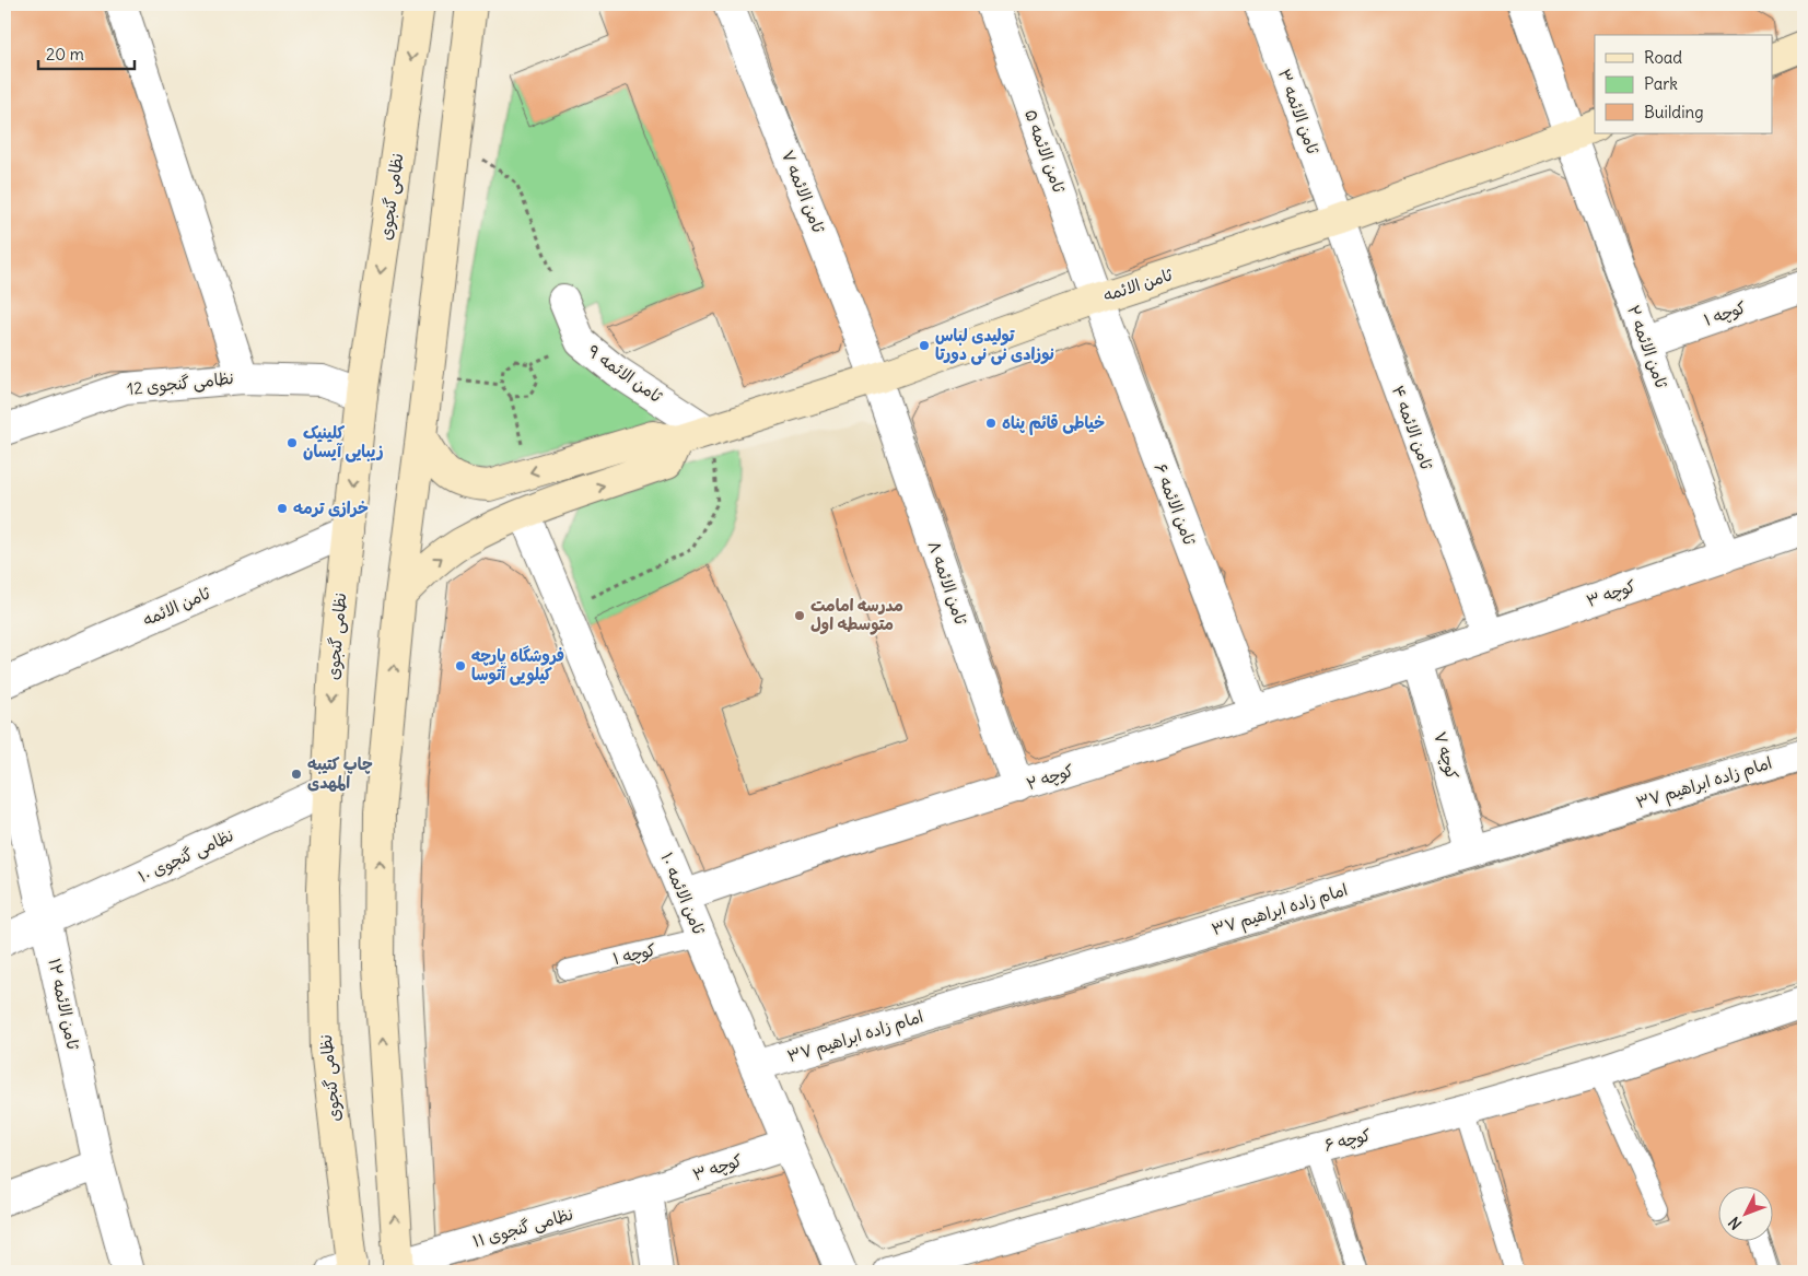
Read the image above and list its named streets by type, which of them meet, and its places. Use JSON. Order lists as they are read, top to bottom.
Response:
{
  "streets": {
    "street": [
      "ثامن الائمه ۳",
      "ثامن الائمه ۵",
      "ثامن الائمه ۷",
      "نظامی گنجوی",
      "ثامن الائمه",
      "کوچه ۱",
      "ثامن الائمه ۲",
      "ثامن الائمه ۹",
      "نظامی گنجوی 12",
      "ثامن الائمه ۴",
      "ثامن الائمه ۶",
      "ثامن الائمه ۸",
      "کوچه ۳",
      "کوچه ۷",
      "کوچه ۲",
      "امام زاده ابراهیم ۳۷",
      "نظامی گنجوی ۱۰",
      "ثامن الائمه ۱۰",
      "ثامن الائمه ۱۲",
      "کوچه ۶",
      "نظامی گنجوی ۱۱"
    ]
  },
  "crossings": [
    ["ثامن الائمه ۳", "ثامن الائمه"],
    ["ثامن الائمه ۳", "ثامن الائمه ۴"],
    ["ثامن الائمه ۵", "ثامن الائمه"],
    ["ثامن الائمه ۵", "ثامن الائمه ۶"],
    ["ثامن الائمه ۷", "ثامن الائمه"],
    ["ثامن الائمه ۷", "ثامن الائمه ۸"],
    ["نظامی گنجوی", "ثامن الائمه"],
    ["نظامی گنجوی", "نظامی گنجوی 12"],
    ["نظامی گنجوی", "نظامی گنجوی ۱۰"],
    ["ثامن الائمه", "ثامن الائمه ۲"],
    ["ثامن الائمه", "ثامن الائمه ۹"],
    ["ثامن الائمه", "ثامن الائمه ۴"],
    ["ثامن الائمه", "ثامن الائمه ۶"],
    ["ثامن الائمه", "ثامن الائمه ۸"],
    ["کوچه ۱", "ثامن الائمه ۲"],
    ["کوچه ۱", "ثامن الائمه ۱۰"],
    ["ثامن الائمه ۲", "کوچه ۳"],
    ["ثامن الائمه ۴", "کوچه ۳"],
    ["ثامن الائمه ۶", "کوچه ۲"],
    ["ثامن الائمه ۸", "کوچه ۲"],
    ["کوچه ۳", "کوچه ۷"],
    ["کوچه ۳", "کوچه ۲"],
    ["کوچه ۳", "ثامن الائمه ۱۰"],
    ["کوچه ۳", "نظامی گنجوی ۱۱"],
    ["کوچه ۷", "کوچه ۲"],
    ["کوچه ۷", "امام زاده ابراهیم ۳۷"],
    ["کوچه ۲", "ثامن الائمه ۱۰"],
    ["امام زاده ابراهیم ۳۷", "ثامن الائمه ۱۰"],
    ["نظامی گنجوی ۱۰", "ثامن الائمه ۱۲"]
  ],
  "places": [
    "تولیدی لباس نوزادی نی نی دورتا",
    "خیاطی قائم پناه",
    "کلینیک زیبایی آیسان",
    "خرازی ترمه",
    "مدرسه امامت متوسطه اول",
    "فروشگاه پارچه کیلویی آتوسا",
    "چاپ‌ کتیبه المهدی"
  ],
  "legend": ["Road", "Park", "Building"],
  "scale_bar": "20 m",
  "north": "bottom left"
}
